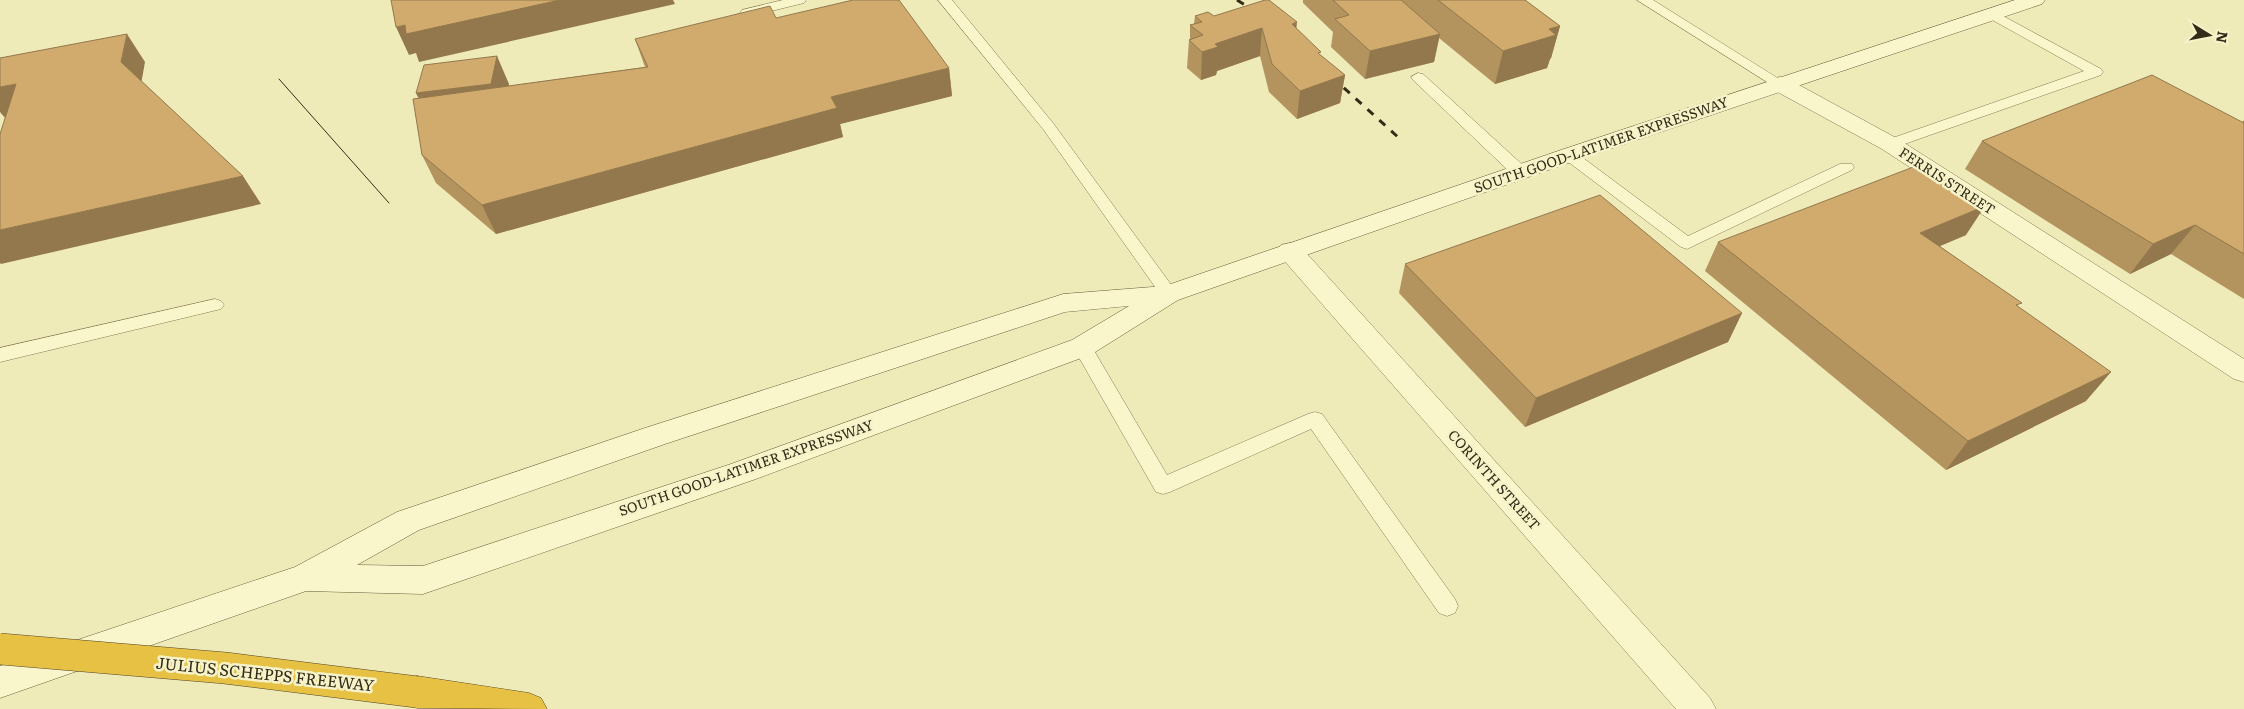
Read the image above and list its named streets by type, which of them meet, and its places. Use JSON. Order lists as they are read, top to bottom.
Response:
{
  "streets": {
    "highway": ["JULIUS SCHEPPS FREEWAY"],
    "main road": ["SOUTH GOOD-LATIMER EXPRESSWAY", "FERRIS STREET", "CORINTH STREET"]
  },
  "crossings": [
    ["SOUTH GOOD-LATIMER EXPRESSWAY", "FERRIS STREET"],
    ["SOUTH GOOD-LATIMER EXPRESSWAY", "CORINTH STREET"]
  ],
  "north": "right"
}
